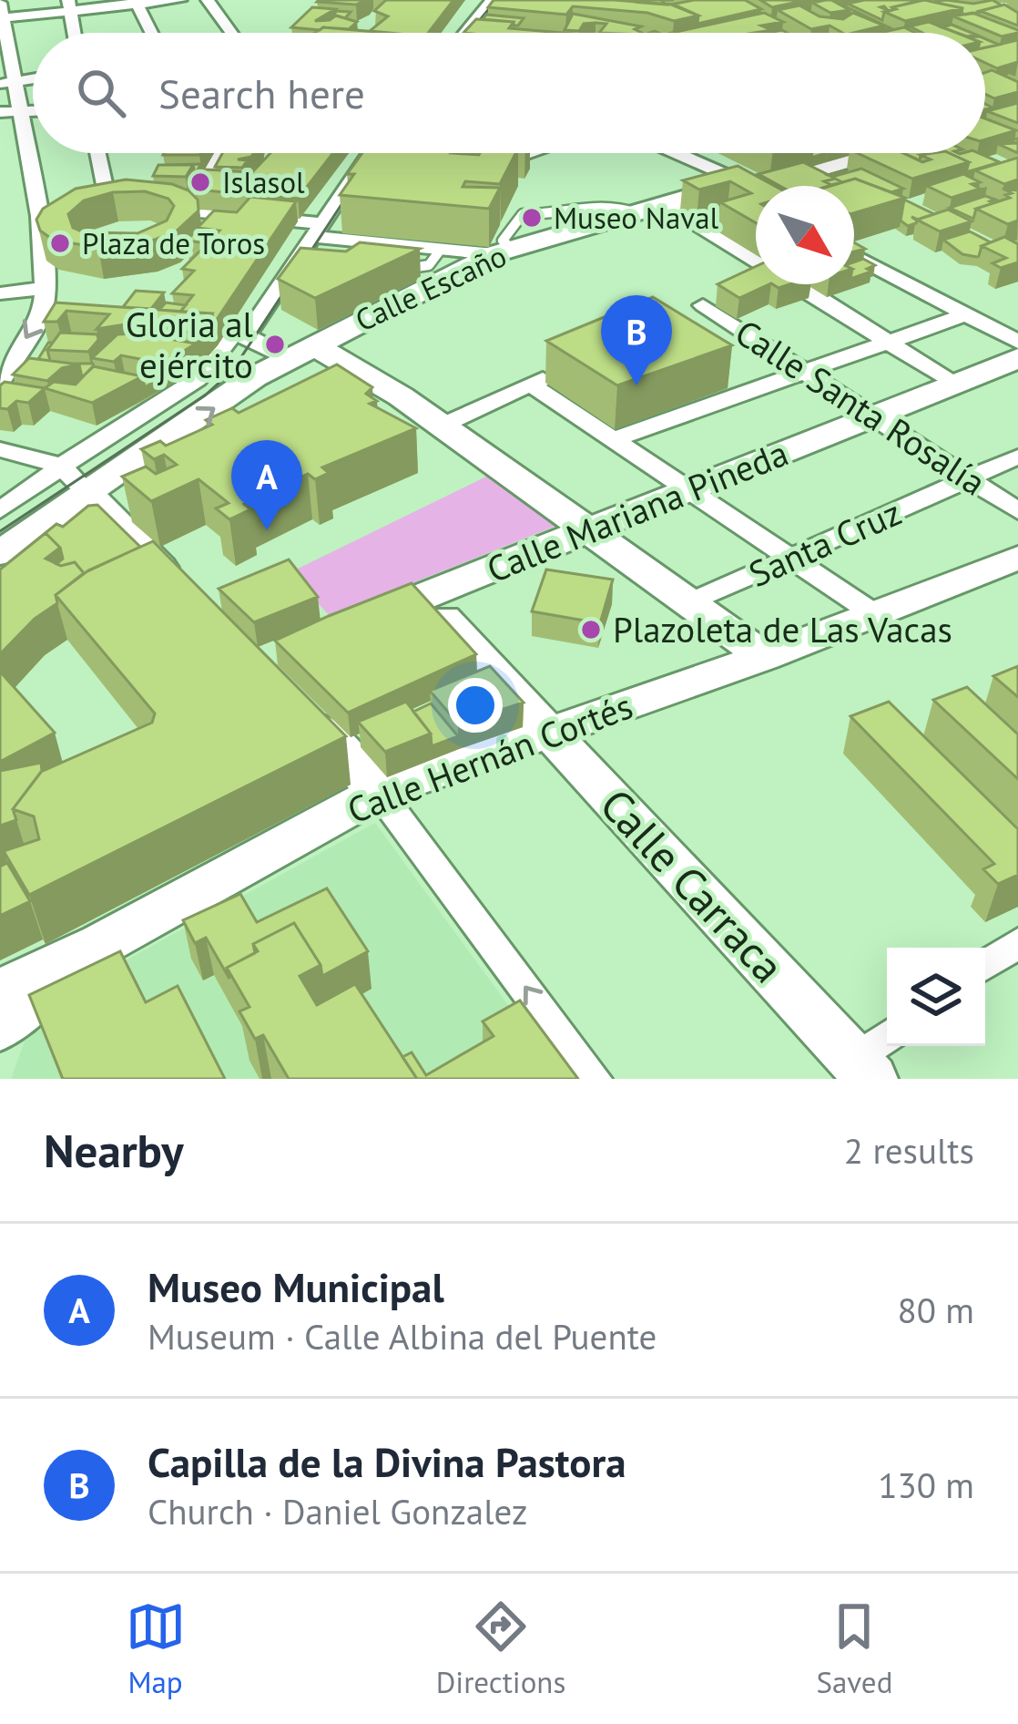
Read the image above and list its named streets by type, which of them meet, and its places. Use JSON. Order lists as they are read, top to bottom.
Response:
{
  "streets": {
    "street": [
      "Calle Escaño",
      "Calle Santa Rosalía",
      "Calle Mariana Pineda",
      "Santa Cruz",
      "Calle Hernán Cortés",
      "Calle Carraca"
    ]
  },
  "crossings": [
    ["Calle Santa Rosalía", "Calle Mariana Pineda"],
    ["Calle Santa Rosalía", "Santa Cruz"],
    ["Calle Mariana Pineda", "Calle Carraca"],
    ["Calle Hernán Cortés", "Calle Carraca"]
  ],
  "places": [
    "Islasol",
    "Museo Naval",
    "Plaza de Toros",
    "Gloria al ejército",
    "Plazoleta de Las Vacas"
  ],
  "north": "bottom right",
  "page": {
    "search": "Search here",
    "pins": ["B", "A"],
    "heading": ["Nearby", "2 results"],
    "list": [
      {
        "mark": "A",
        "name": "Museo Municipal",
        "note": "Museum · Calle Albina del Puente",
        "value": "80 m"
      },
      {
        "mark": "B",
        "name": "Capilla de la Divina Pastora",
        "note": "Church · Daniel Gonzalez",
        "value": "130 m"
      }
    ],
    "nav": ["Map", "Directions", "Saved"]
  }
}
